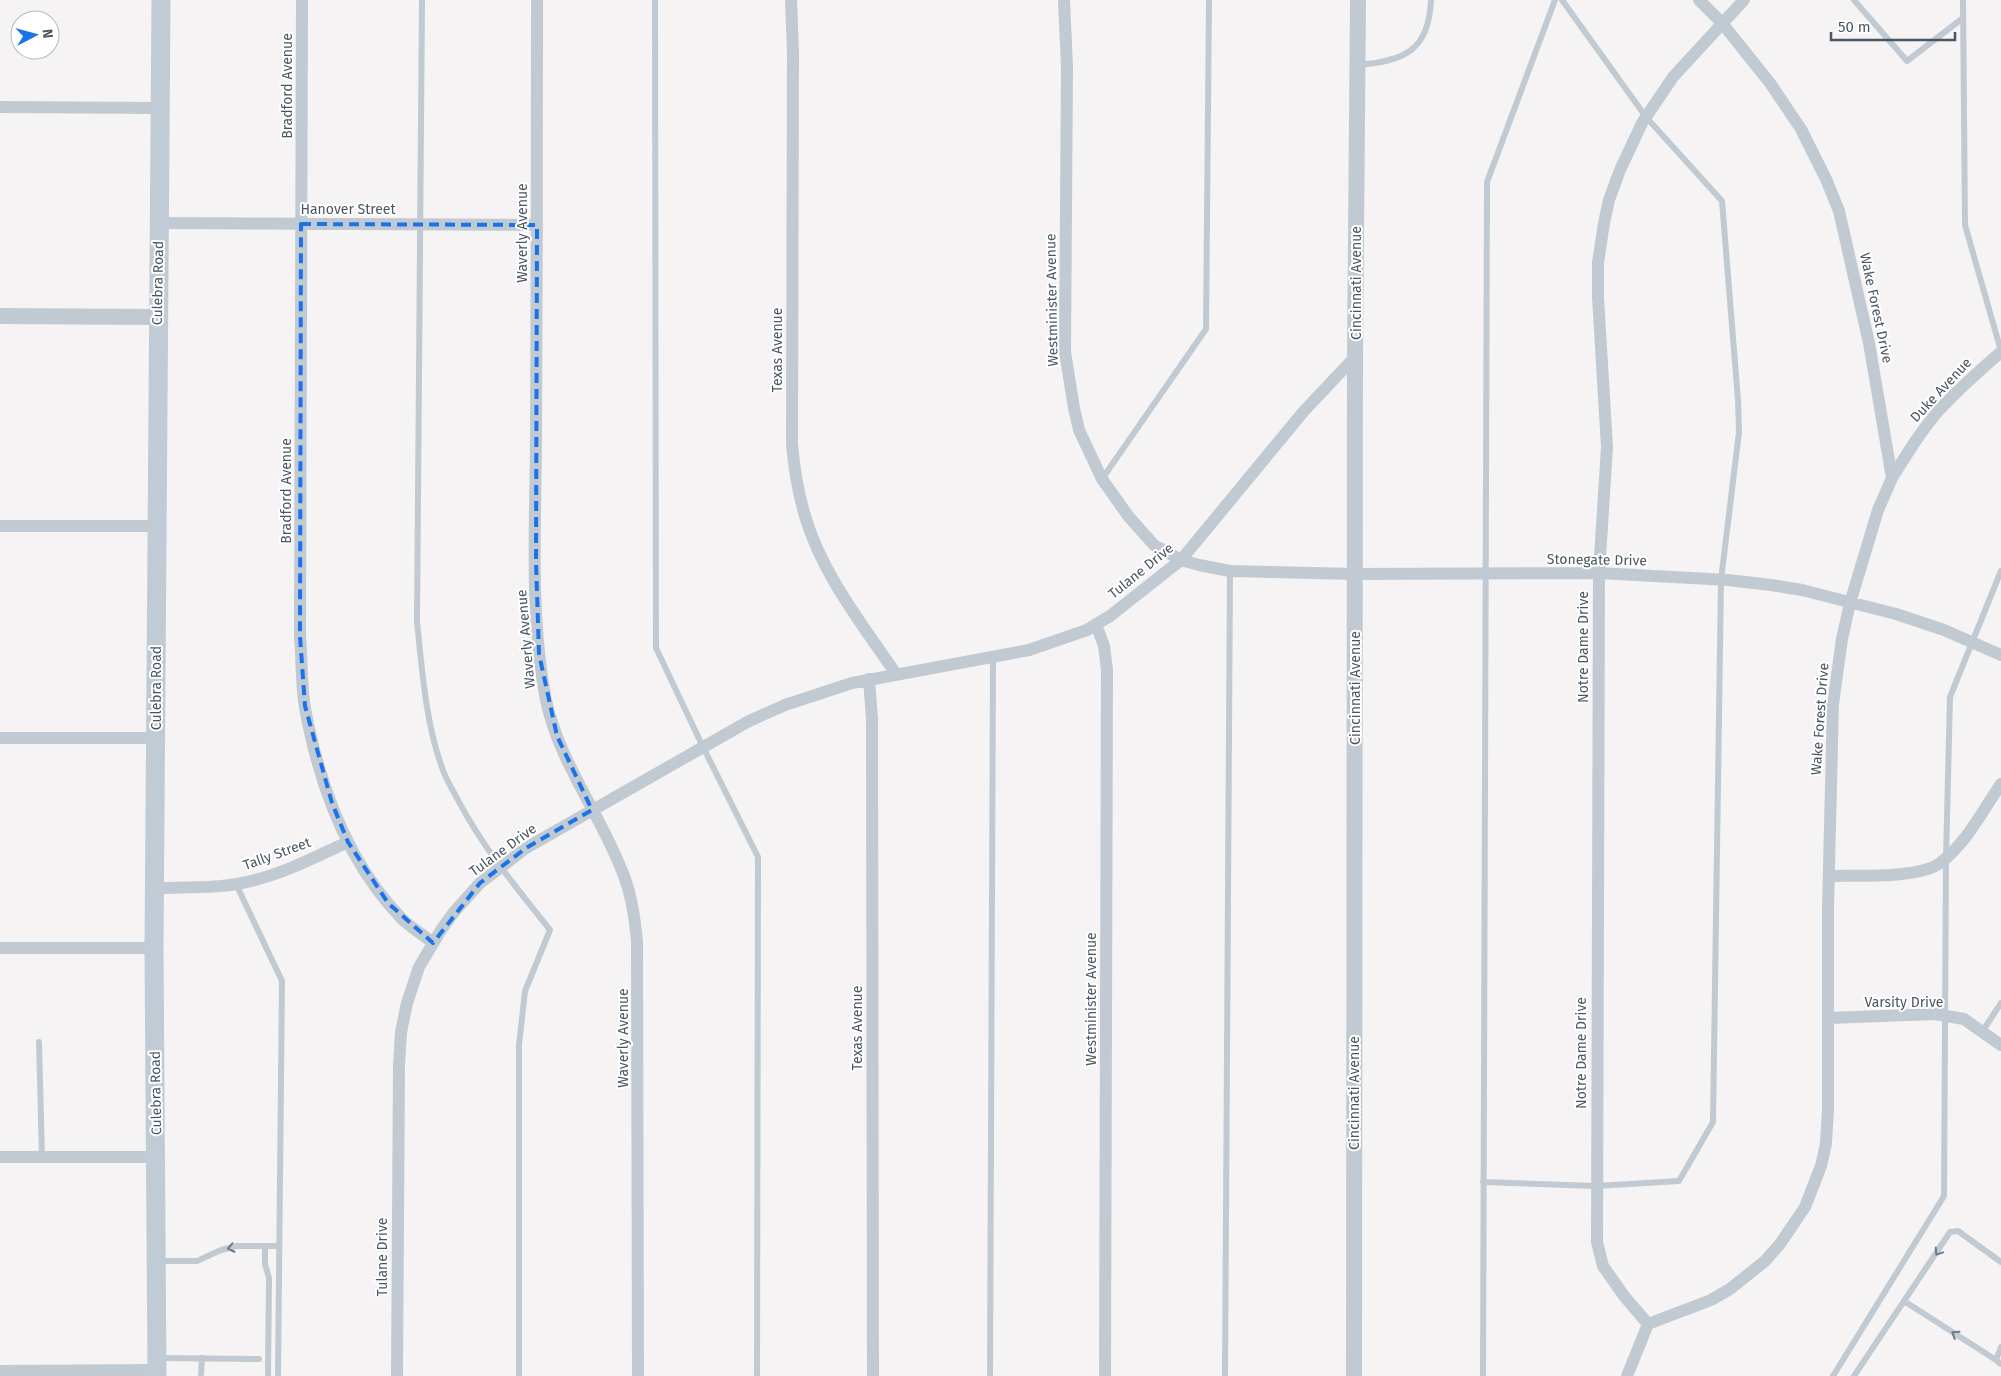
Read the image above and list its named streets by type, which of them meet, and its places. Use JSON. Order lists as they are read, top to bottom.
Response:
{
  "streets": {
    "main road": ["Culebra Road"],
    "street": [
      "Bradford Avenue",
      "Hanover Street",
      "Waverly Avenue",
      "Cincinnati Avenue",
      "Westminister Avenue",
      "Wake Forest Drive",
      "Texas Avenue",
      "Duke Avenue",
      "Stonegate Drive",
      "Tulane Drive",
      "Notre Dame Drive",
      "Tally Street",
      "Varsity Drive"
    ]
  },
  "crossings": [
    ["Bradford Avenue", "Hanover Street"],
    ["Bradford Avenue", "Tulane Drive"],
    ["Bradford Avenue", "Tally Street"],
    ["Hanover Street", "Waverly Avenue"],
    ["Hanover Street", "Culebra Road"],
    ["Waverly Avenue", "Tulane Drive"],
    ["Culebra Road", "Tally Street"],
    ["Cincinnati Avenue", "Stonegate Drive"],
    ["Cincinnati Avenue", "Tulane Drive"],
    ["Westminister Avenue", "Stonegate Drive"],
    ["Westminister Avenue", "Tulane Drive"],
    ["Wake Forest Drive", "Duke Avenue"],
    ["Wake Forest Drive", "Stonegate Drive"],
    ["Wake Forest Drive", "Notre Dame Drive"],
    ["Wake Forest Drive", "Varsity Drive"],
    ["Texas Avenue", "Tulane Drive"],
    ["Stonegate Drive", "Tulane Drive"],
    ["Stonegate Drive", "Notre Dame Drive"]
  ],
  "scale_bar": "50 m",
  "north": "right"
}
